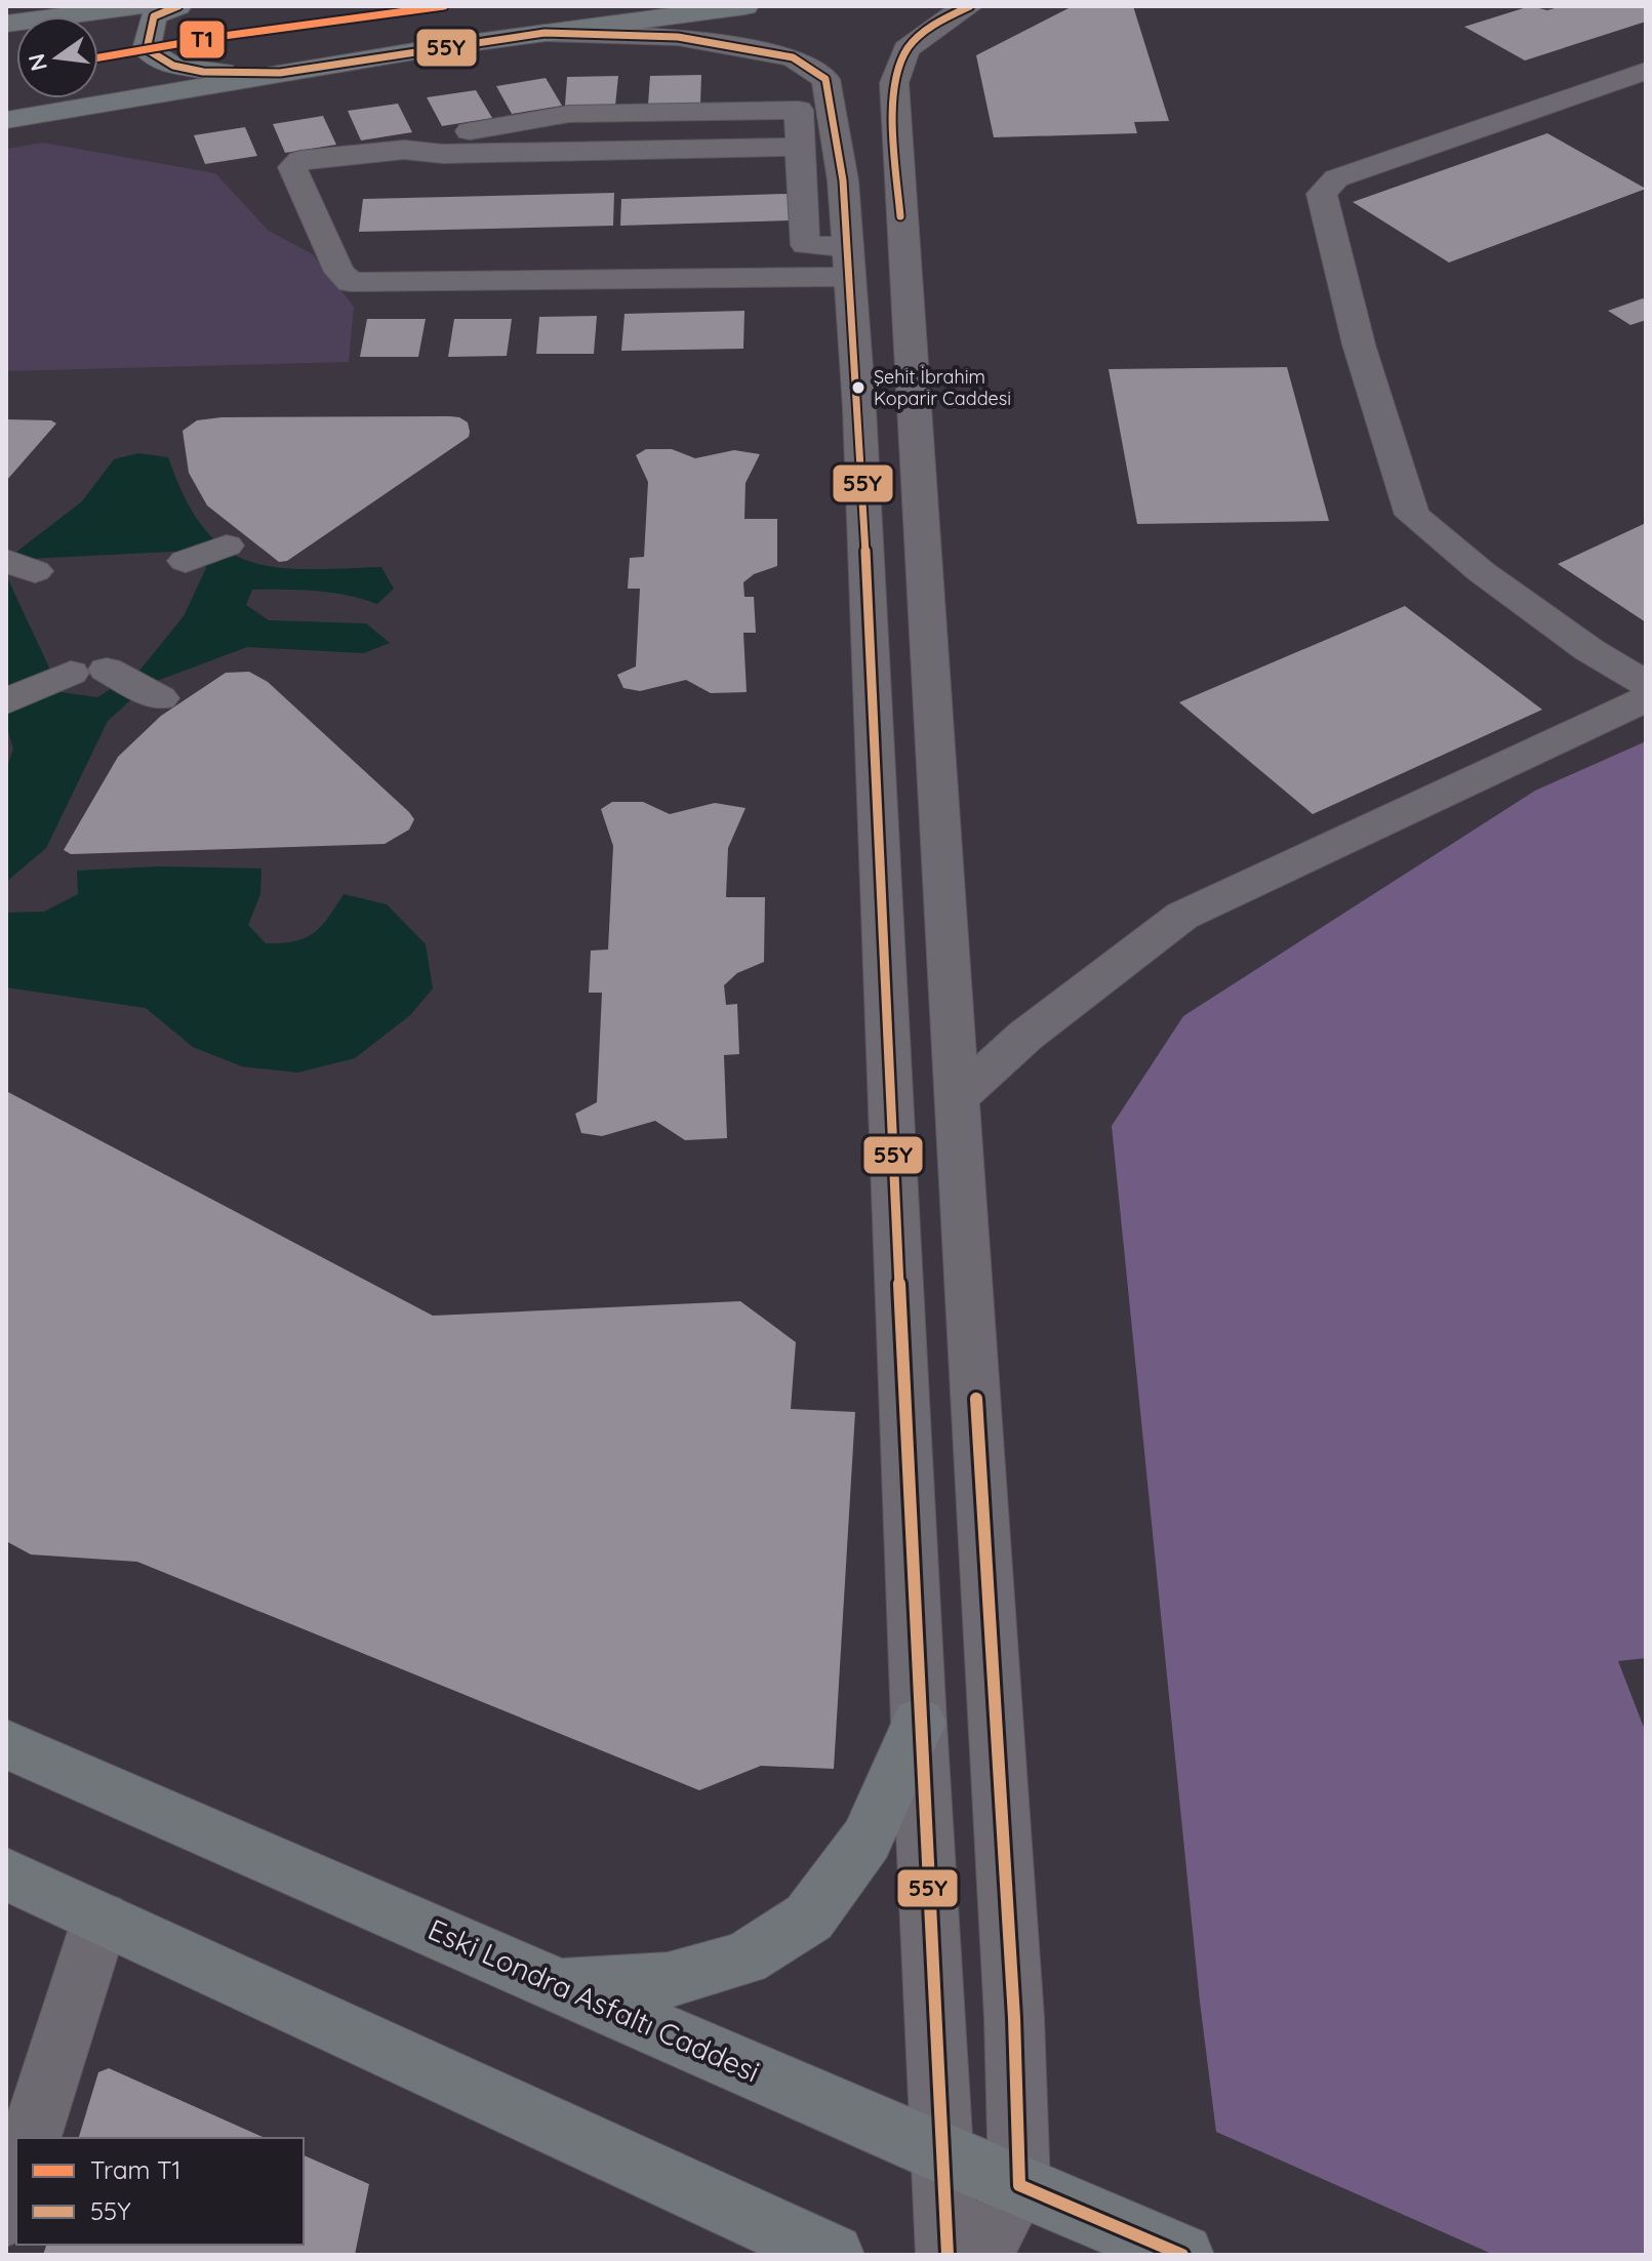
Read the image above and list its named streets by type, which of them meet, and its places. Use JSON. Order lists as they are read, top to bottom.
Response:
{
  "streets": {
    "main road": ["Eski Londra Asfaltı Caddesi"]
  },
  "places": ["Şehit İbrahim Koparir Caddesi"],
  "lines": ["tram line T1", "transit line 55Y"],
  "legend": ["Tram T1", "55Y"],
  "north": "left"
}
